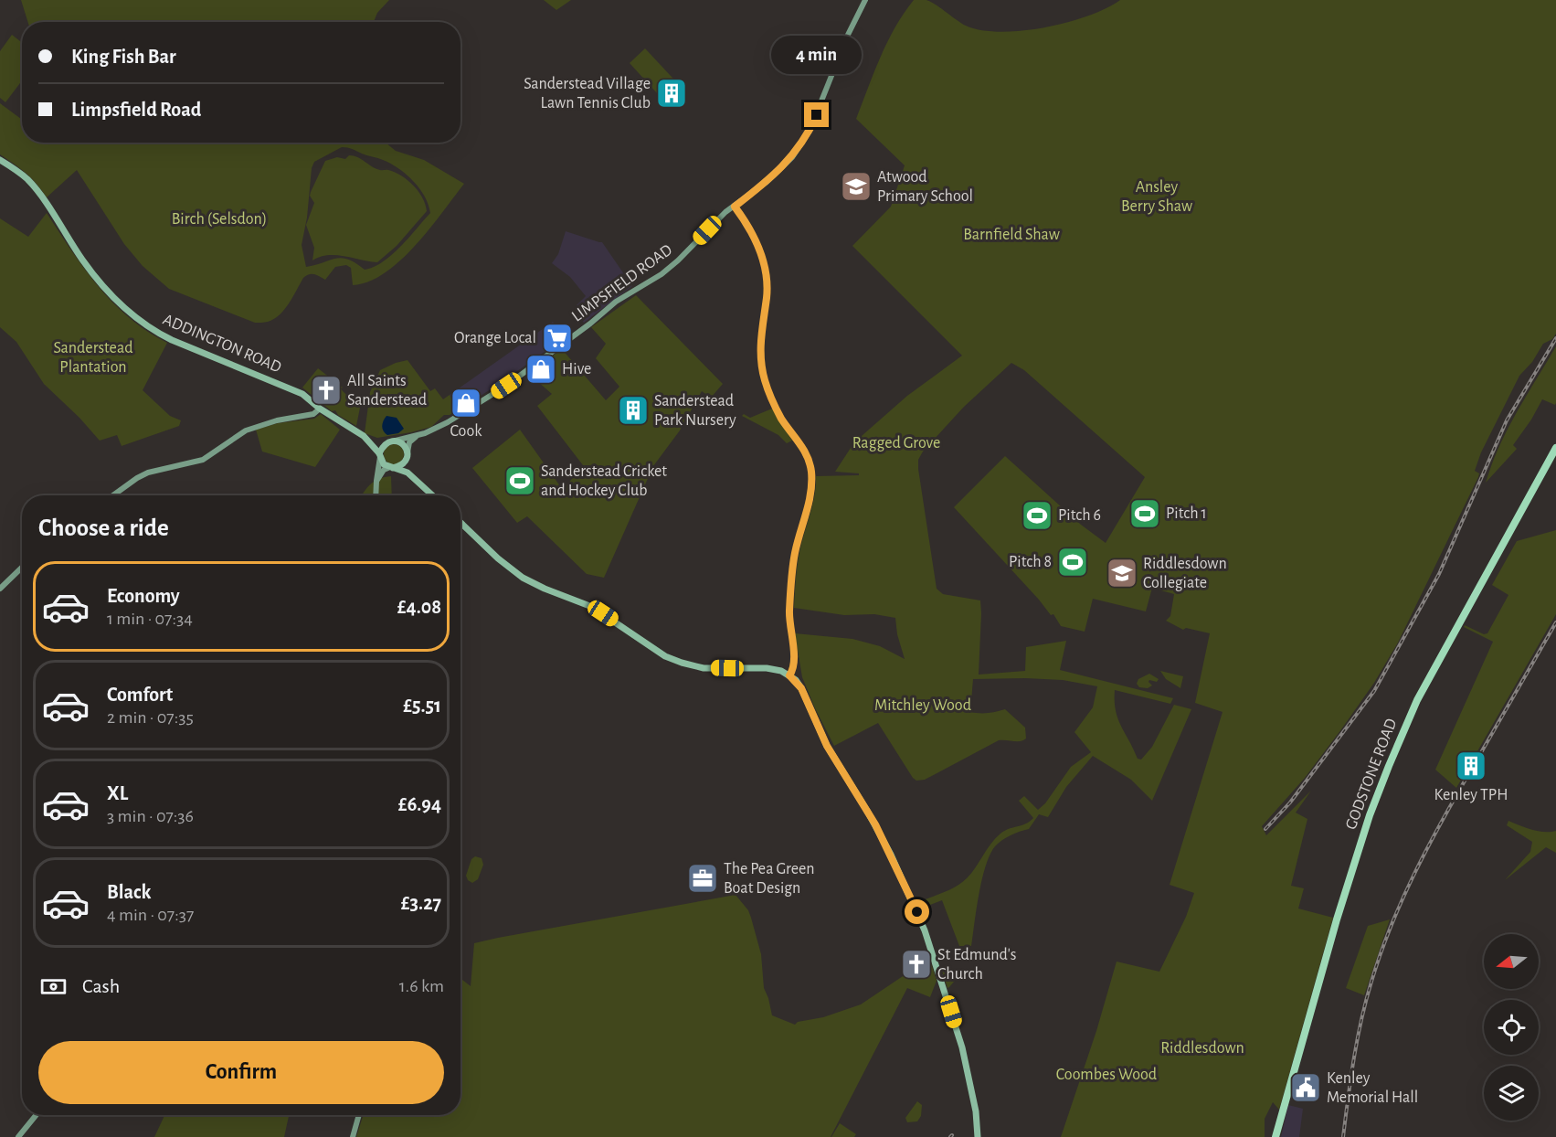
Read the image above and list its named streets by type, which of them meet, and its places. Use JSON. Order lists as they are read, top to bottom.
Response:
{
  "streets": {
    "highway": ["GODSTONE ROAD"],
    "main road": ["ADDINGTON ROAD"],
    "street": ["LIMPSFIELD ROAD"]
  },
  "parks": [
    "Ansley Berry Shaw",
    "Birch (Selsdon)",
    "Barnfield Shaw",
    "Sanderstead Plantation",
    "Ragged Grove",
    "Mitchley Wood",
    "Riddlesdown",
    "Coombes Wood"
  ],
  "places": {
    "building": ["Sanderstead Village Lawn Tennis Club", "Sanderstead Park Nursery", "Kenley TPH"],
    "school or university": ["Atwood Primary School", "Riddlesdown Collegiate"],
    "supermarket": ["Orange Local"],
    "shop": ["Hive", "Cook"],
    "church": ["All Saints Sanderstead", "St Edmund's Church"],
    "sports": [
      "Sanderstead Cricket and Hockey Club",
      "Pitch 1",
      "Pitch 6",
      "Pitch 8"
    ],
    "office": ["The Pea Green Boat Design"],
    "public building": ["Kenley Memorial Hall"]
  },
  "north": "left",
  "page": {
    "banner": ["King Fish Bar", "Limpsfield Road"],
    "bubble": "4 min",
    "heading": "Choose a ride",
    "list": [
      {
        "name": "Economy",
        "note": "1 min · 07:34",
        "value": "£4.08"
      },
      {
        "name": "Comfort",
        "note": "2 min · 07:35",
        "value": "£5.51"
      },
      {
        "name": "XL",
        "note": "3 min · 07:36",
        "value": "£6.94"
      },
      {
        "name": "Black",
        "note": "4 min · 07:37",
        "value": "£3.27"
      }
    ],
    "pay": ["Cash", "1.6 km"],
    "buttons": "Confirm"
  }
}
